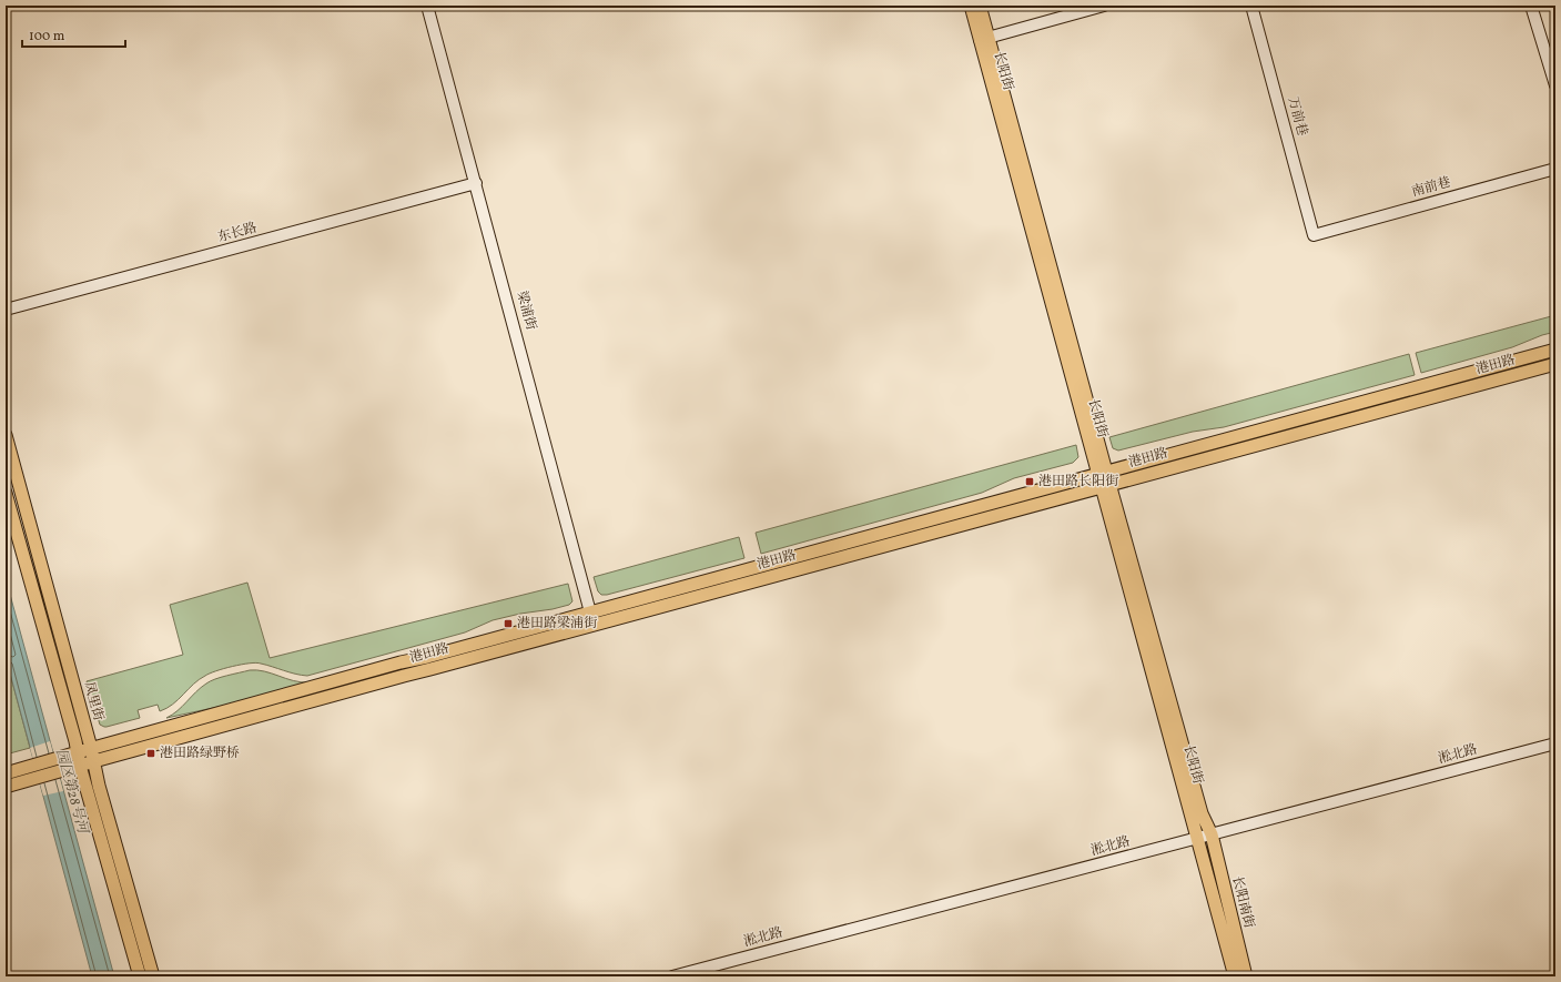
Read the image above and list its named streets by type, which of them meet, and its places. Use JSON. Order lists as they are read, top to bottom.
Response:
{
  "streets": {
    "main road": [
      "长阳街",
      "港田路",
      "凤里街",
      "长阳南街"
    ],
    "street": [
      "万前巷",
      "南前巷",
      "东长路",
      "梁浦街",
      "淞北路"
    ]
  },
  "crossings": [
    ["长阳街", "港田路"],
    ["长阳街", "淞北路"],
    ["长阳街", "长阳南街"],
    ["万前巷", "南前巷"],
    ["东长路", "梁浦街"],
    ["梁浦街", "港田路"],
    ["港田路", "凤里街"],
    ["淞北路", "长阳南街"]
  ],
  "water": ["园区第28号河"],
  "places": {
    "transit": ["港田路长阳街", "港田路梁浦街", "港田路绿野桥"]
  },
  "scale_bar": "100 m"
}
